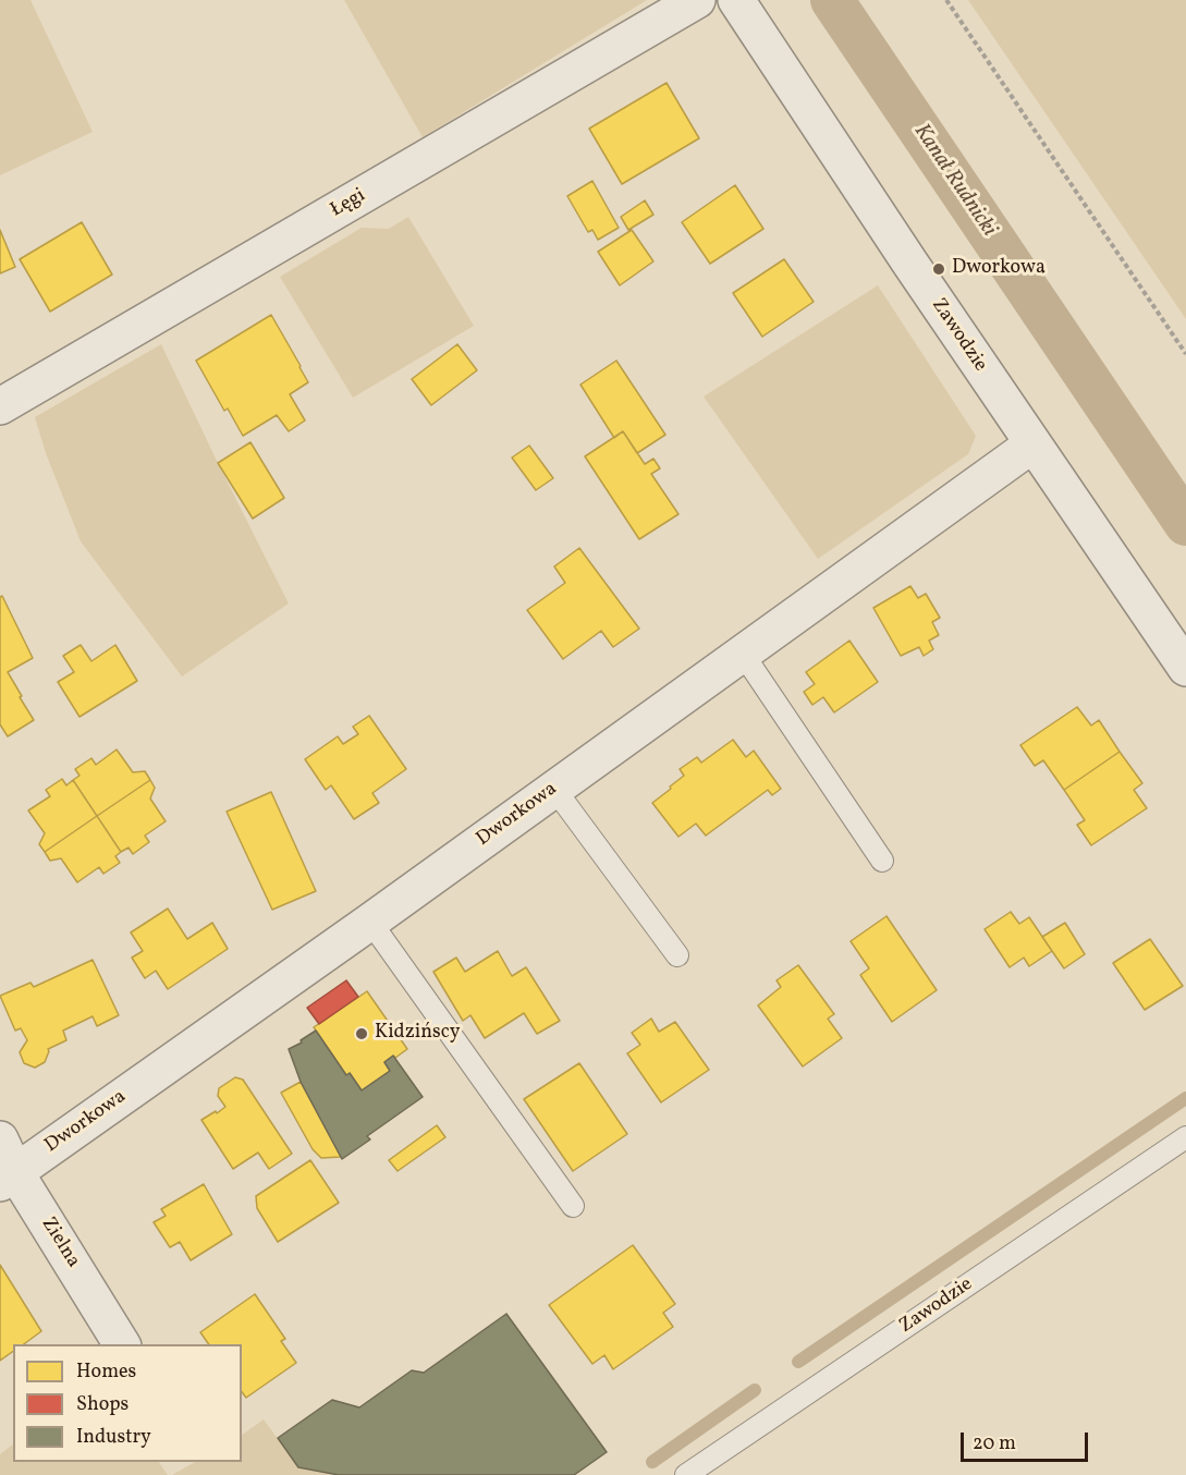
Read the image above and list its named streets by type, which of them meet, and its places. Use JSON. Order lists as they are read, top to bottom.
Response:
{
  "streets": {
    "street": [
      "Łęgi",
      "Zawodzie",
      "Dworkowa",
      "Zielna"
    ]
  },
  "crossings": [
    ["Zawodzie", "Dworkowa"],
    ["Dworkowa", "Zielna"]
  ],
  "water": ["Kanał Rudnicki"],
  "places": ["Dworkowa", "Kidzińscy"],
  "legend": ["Homes", "Shops", "Industry"],
  "scale_bar": "20 m"
}
